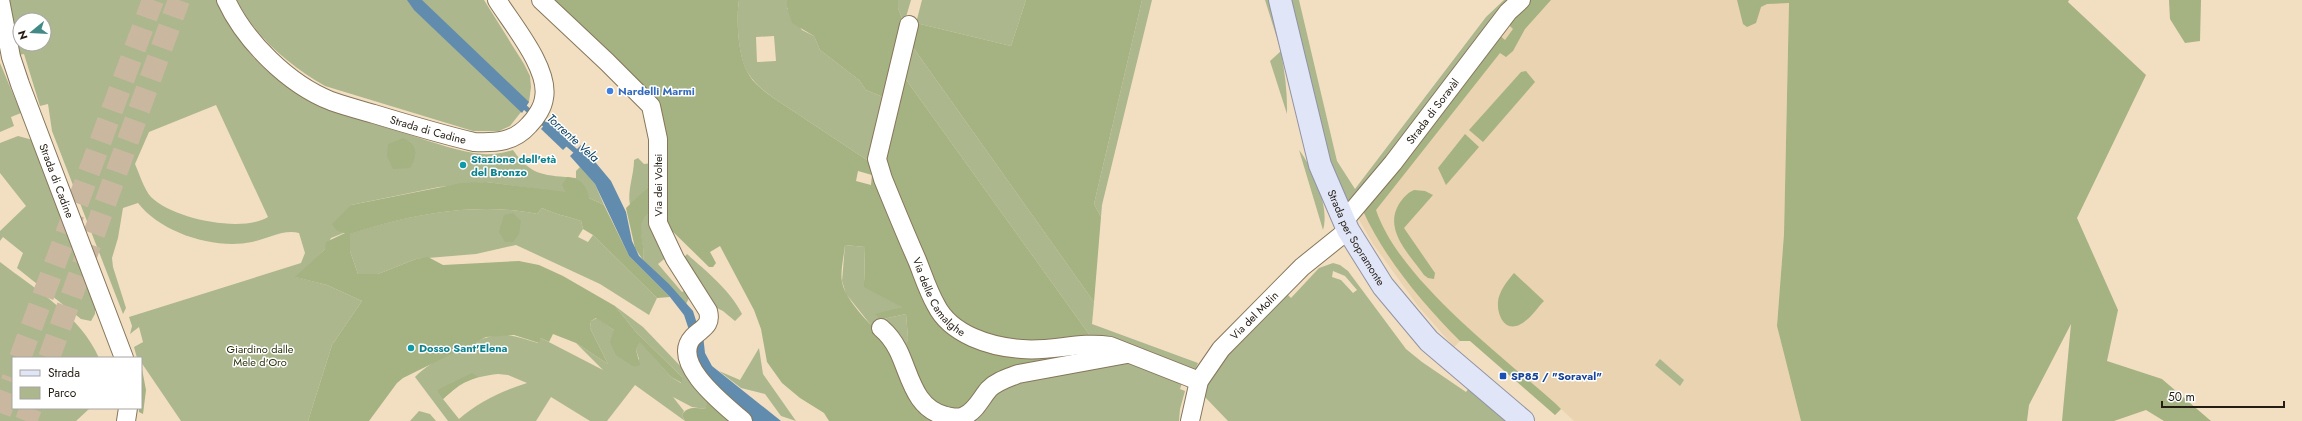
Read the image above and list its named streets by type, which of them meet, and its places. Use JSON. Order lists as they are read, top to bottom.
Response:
{
  "streets": {
    "main road": ["Strada per Sopramonte"],
    "street": [
      "Strada di Soravàl",
      "Strada di Cadine",
      "Via dei Voltei",
      "Via delle Camalghe",
      "Via del Molin"
    ]
  },
  "crossings": [
    ["Strada di Soravàl", "Strada per Sopramonte"],
    ["Strada di Soravàl", "Via del Molin"],
    ["Strada per Sopramonte", "Via del Molin"],
    ["Via delle Camalghe", "Via del Molin"]
  ],
  "water": ["Torrente Vela"],
  "parks": ["Giardino dalle Mele d'Oro"],
  "places": {
    "other": ["Nardelli Marmi", "Stazione dell'età del Bronzo", "Dosso Sant'Elena"],
    "transit": ["SP85 / \"Soraval\""]
  },
  "legend": ["Strada", "Parco"],
  "scale_bar": "50 m",
  "north": "left"
}
